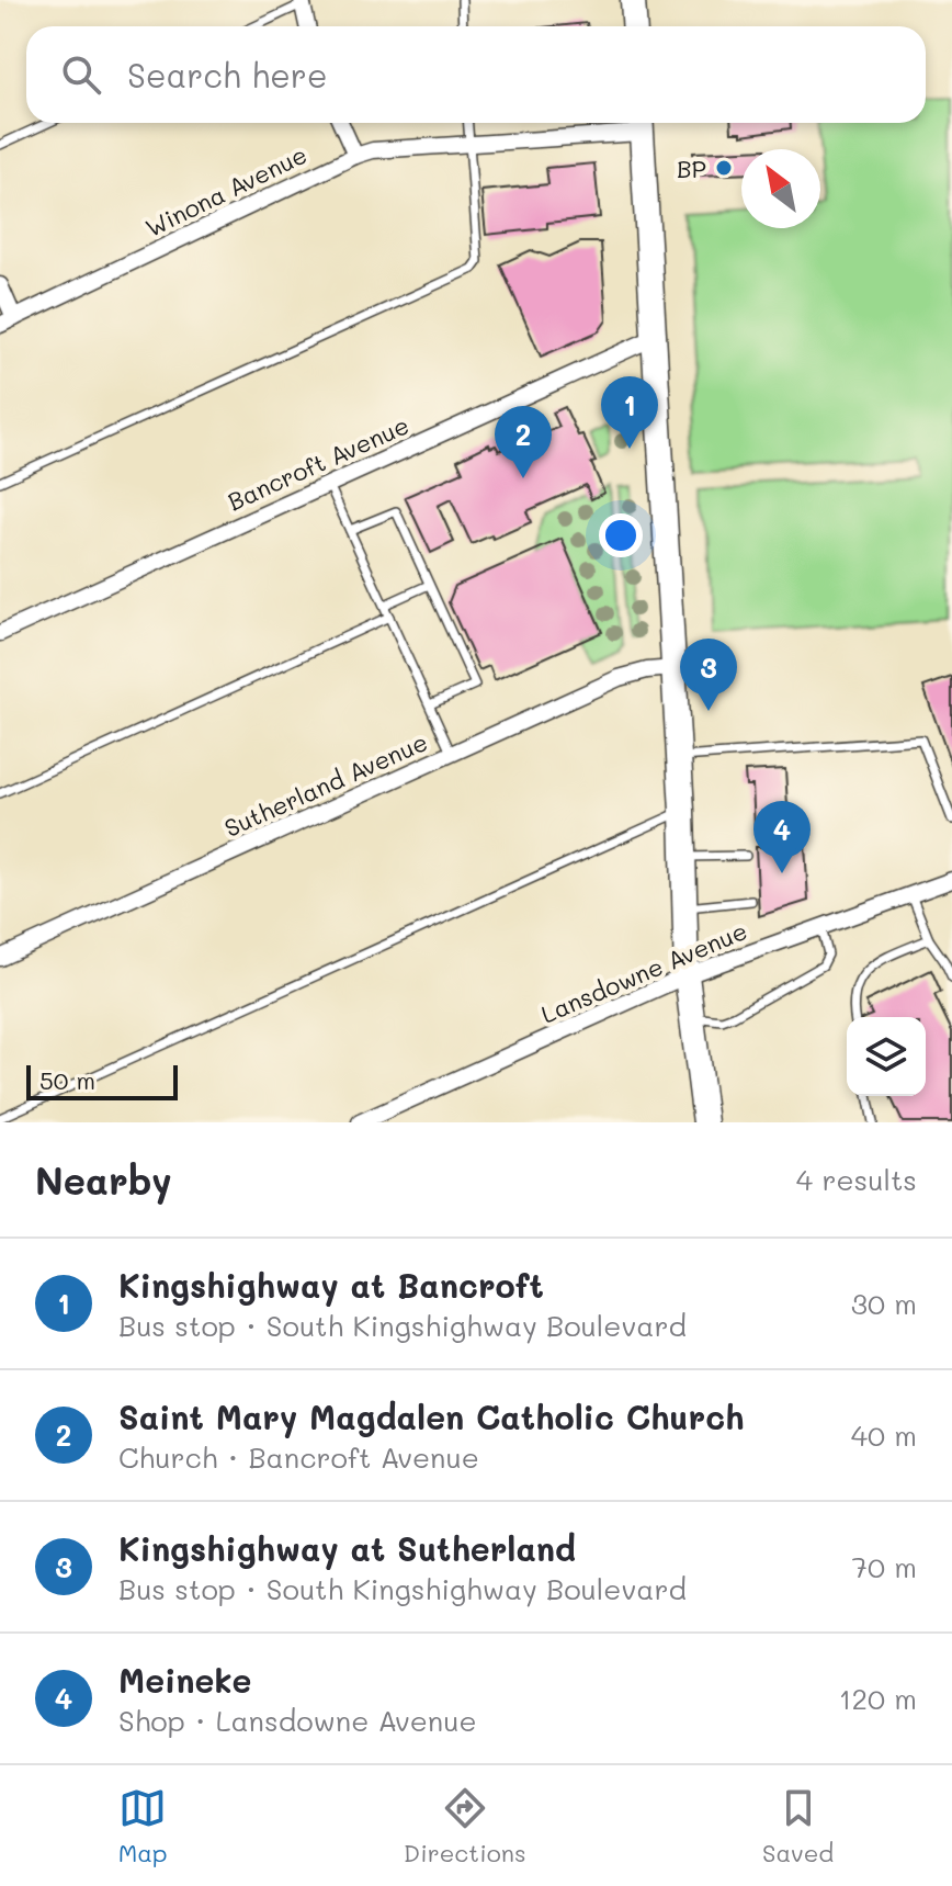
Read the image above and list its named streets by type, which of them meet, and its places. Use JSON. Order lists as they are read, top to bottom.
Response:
{
  "streets": {
    "street": [
      "Winona Avenue",
      "Bancroft Avenue",
      "Sutherland Avenue",
      "Lansdowne Avenue"
    ]
  },
  "places": ["BP"],
  "scale_bar": "50 m",
  "north": "top left",
  "page": {
    "search": "Search here",
    "pins": [
      "1",
      "2",
      "3",
      "4"
    ],
    "scale": "50 m",
    "heading": ["Nearby", "4 results"],
    "list": [
      {
        "mark": "1",
        "name": "Kingshighway at Bancroft",
        "note": "Bus stop · South Kingshighway Boulevard",
        "value": "30 m"
      },
      {
        "mark": "2",
        "name": "Saint Mary Magdalen Catholic Church",
        "note": "Church · Bancroft Avenue",
        "value": "40 m"
      },
      {
        "mark": "3",
        "name": "Kingshighway at Sutherland",
        "note": "Bus stop · South Kingshighway Boulevard",
        "value": "70 m"
      },
      {
        "mark": "4",
        "name": "Meineke",
        "note": "Shop · Lansdowne Avenue",
        "value": "120 m"
      }
    ],
    "nav": ["Map", "Directions", "Saved"]
  }
}
